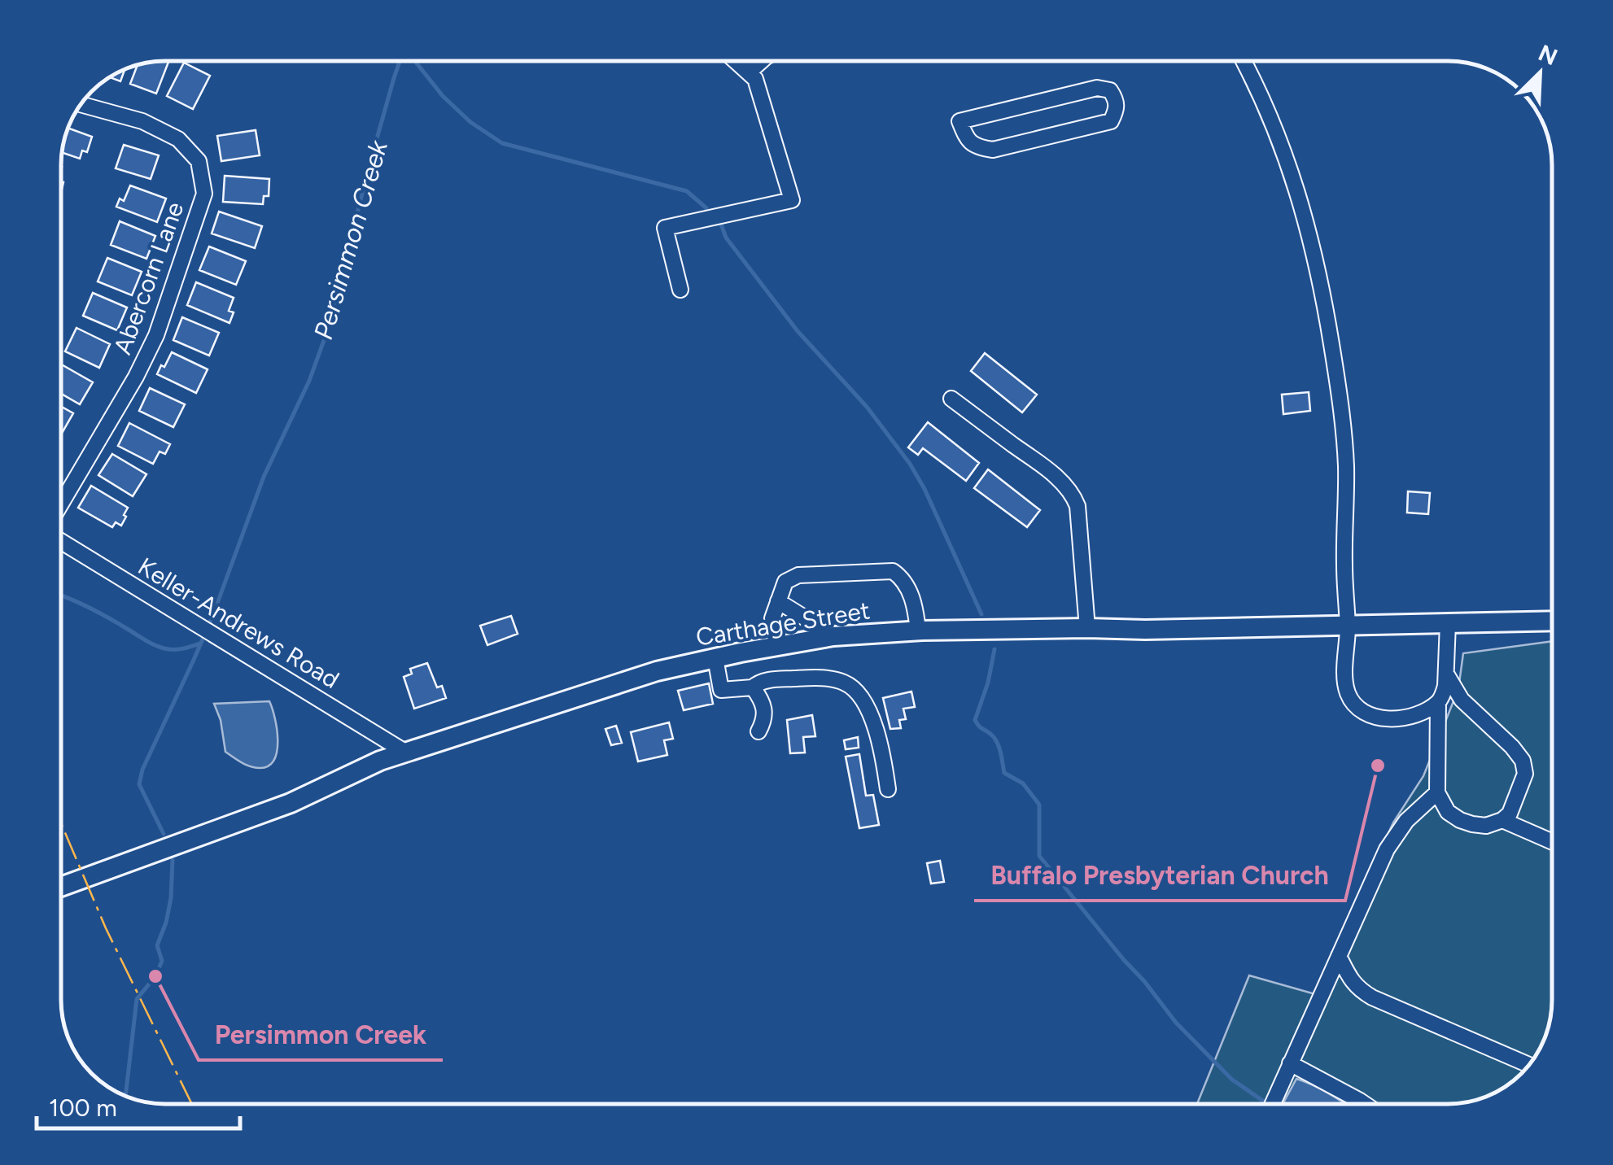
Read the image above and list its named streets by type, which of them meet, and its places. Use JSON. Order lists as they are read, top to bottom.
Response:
{
  "streets": {
    "main road": ["Carthage Street"],
    "street": ["Abercorn Lane", "Keller-Andrews Road"]
  },
  "crossings": [
    ["Keller-Andrews Road", "Carthage Street"]
  ],
  "water": ["Persimmon Creek"],
  "places": ["Buffalo Presbyterian Church", "Persimmon Creek"],
  "scale_bar": "100 m",
  "north": "top right"
}
